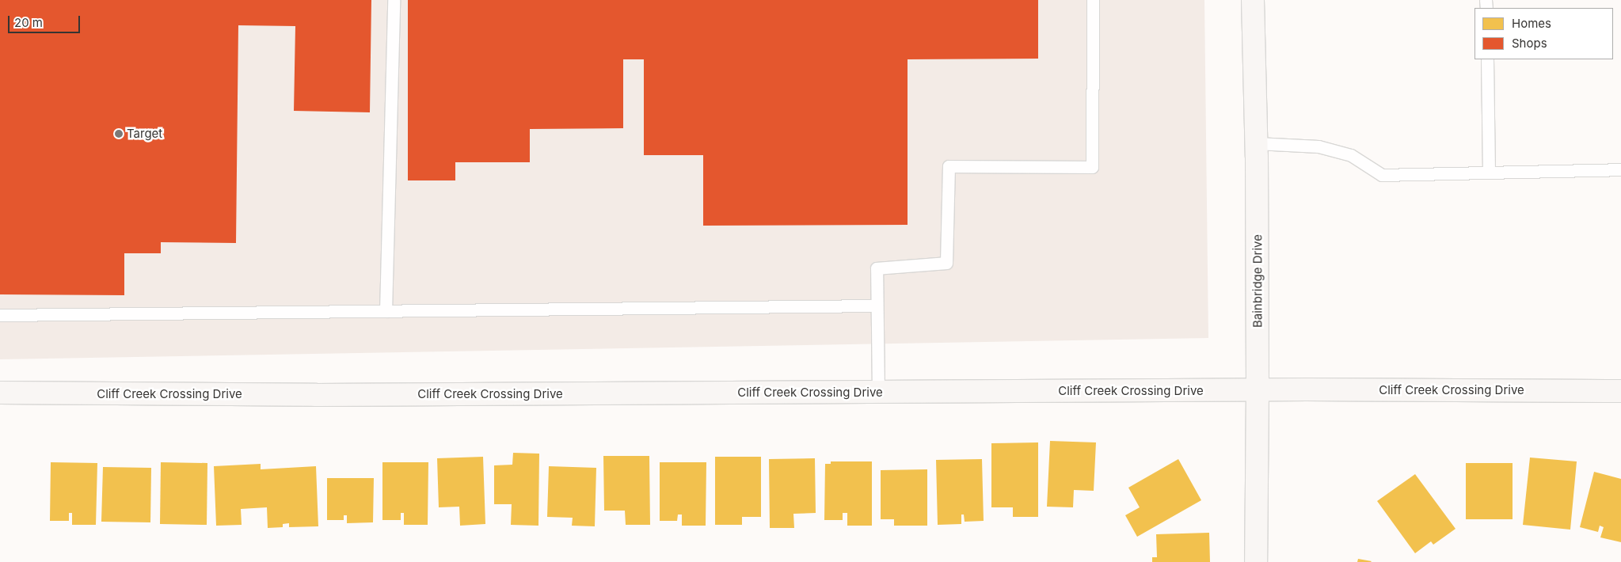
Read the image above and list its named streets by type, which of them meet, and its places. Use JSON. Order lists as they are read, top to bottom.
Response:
{
  "streets": {
    "street": ["Bainbridge Drive", "Cliff Creek Crossing Drive"]
  },
  "crossings": [
    ["Bainbridge Drive", "Cliff Creek Crossing Drive"]
  ],
  "places": ["Target"],
  "legend": ["Homes", "Shops"],
  "scale_bar": "20 m"
}
